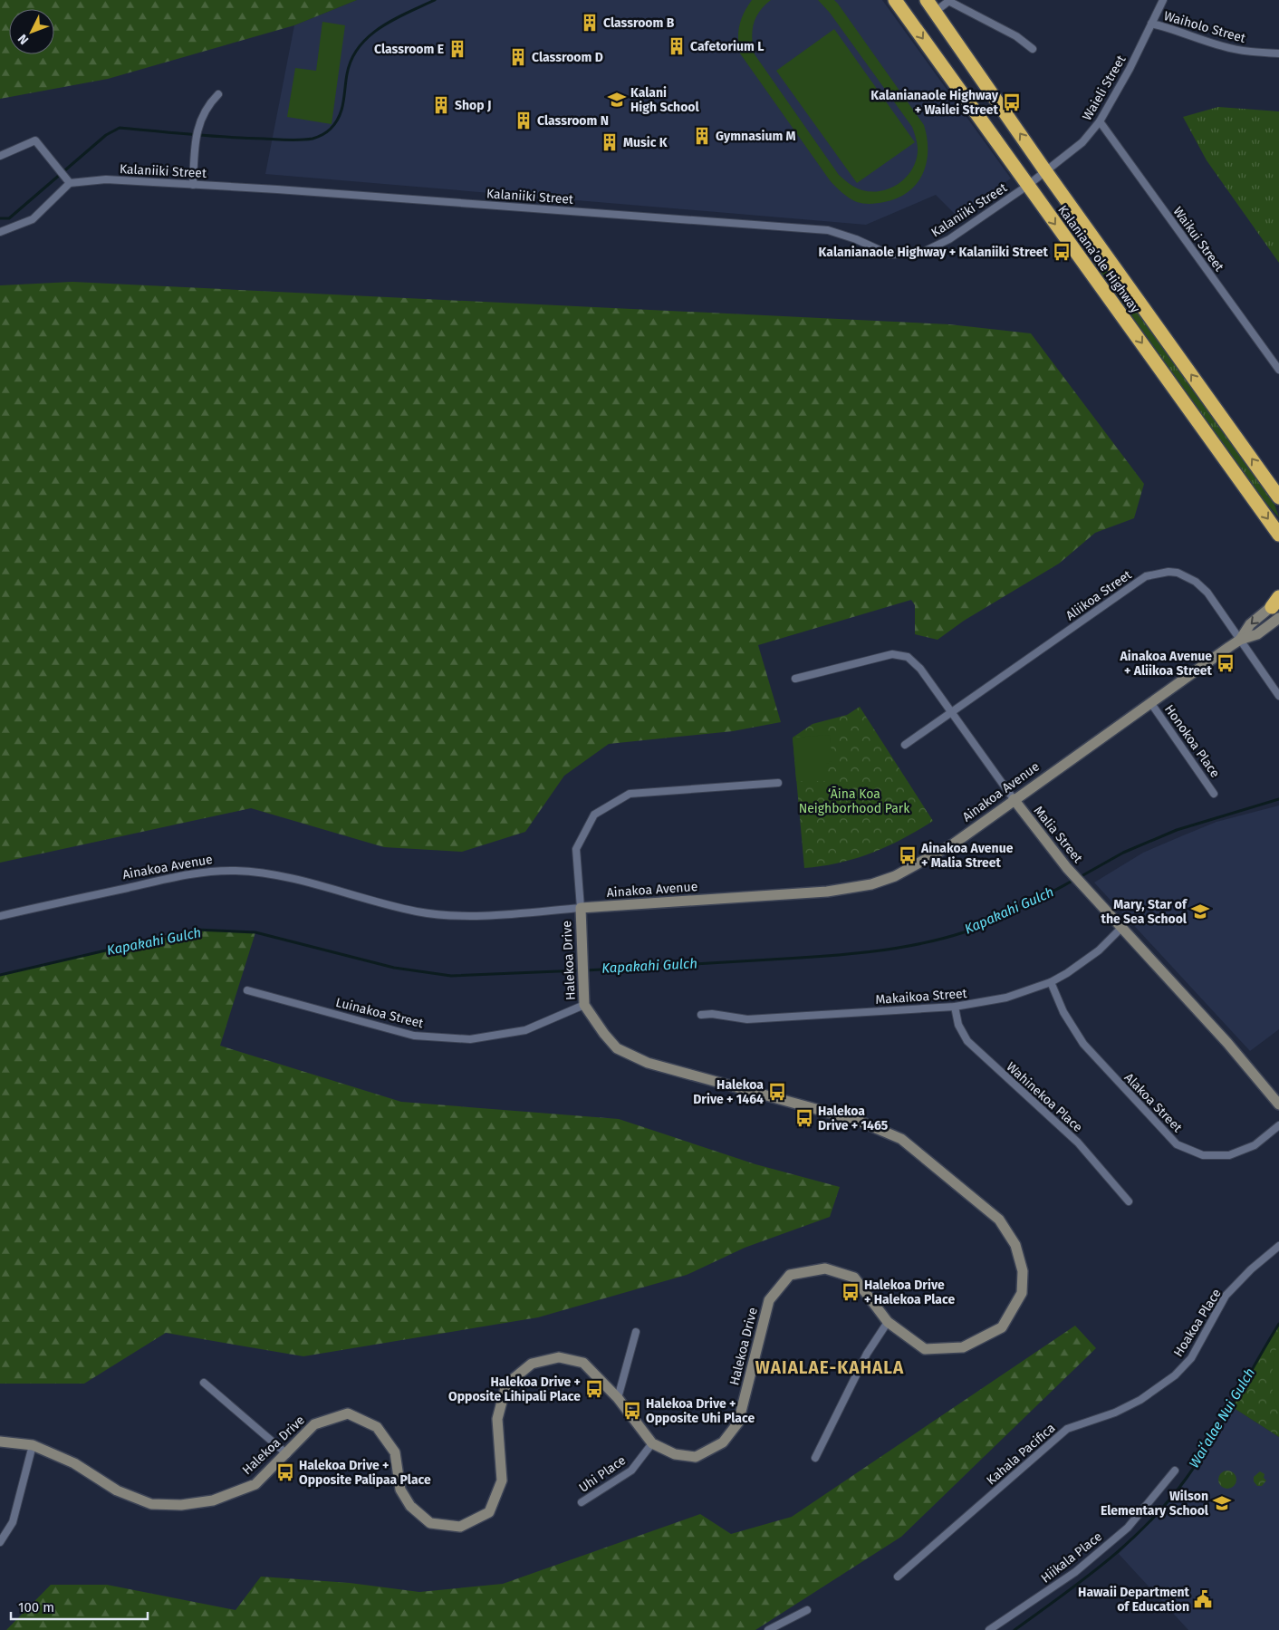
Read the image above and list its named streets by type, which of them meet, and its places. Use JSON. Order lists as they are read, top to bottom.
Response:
{
  "streets": {
    "highway": ["Kalaniana’ole Highway"],
    "street": [
      "Waiholo Street",
      "Waieli Street",
      "Kalaniiki Street",
      "Waikui Street",
      "Aliikoa Street",
      "Honokoa Place",
      "Ainakoa Avenue",
      "Malia Street",
      "Halekoa Drive",
      "Makaikoa Street",
      "Luinakoa Street",
      "Wahinekoa Place",
      "Alakoa Street",
      "Hoakoa Place",
      "Kahala Pacifica",
      "Uhi Place",
      "Hiikala Place"
    ]
  },
  "crossings": [
    ["Waiholo Street", "Waieli Street"],
    ["Waieli Street", "Kalaniiki Street"],
    ["Waieli Street", "Waikui Street"],
    ["Waieli Street", "Kalaniana’ole Highway"],
    ["Kalaniiki Street", "Kalaniana’ole Highway"],
    ["Aliikoa Street", "Ainakoa Avenue"],
    ["Aliikoa Street", "Malia Street"],
    ["Honokoa Place", "Ainakoa Avenue"],
    ["Ainakoa Avenue", "Malia Street"],
    ["Ainakoa Avenue", "Halekoa Drive"],
    ["Malia Street", "Makaikoa Street"],
    ["Halekoa Drive", "Luinakoa Street"],
    ["Halekoa Drive", "Uhi Place"],
    ["Makaikoa Street", "Wahinekoa Place"],
    ["Makaikoa Street", "Alakoa Street"],
    ["Hoakoa Place", "Kahala Pacifica"]
  ],
  "districts": ["WAIALAE-KAHALA"],
  "water": ["Kapakahi Gulch", "Waiʻalae Nui Gulch"],
  "parks": ["‘Āina Koa Neighborhood Park"],
  "places": {
    "building": [
      "Classroom B",
      "Cafetorium L",
      "Classroom E",
      "Classroom D",
      "Shop J",
      "Classroom N",
      "Gymnasium M",
      "Music K"
    ],
    "school or university": ["Kalani High School", "Mary, Star of the Sea School", "Wilson Elementary School"],
    "bus stop": [
      "Kalanianaole Highway + Wailei Street",
      "Kalanianaole Highway + Kalaniiki Street",
      "Ainakoa Avenue + Aliikoa Street",
      "Ainakoa Avenue + Malia Street",
      "Halekoa Drive + 1464",
      "Halekoa Drive + 1465",
      "Halekoa Drive + Halekoa Place",
      "Halekoa Drive + Opposite Lihipali Place",
      "Halekoa Drive + Opposite Uhi Place",
      "Halekoa Drive + Opposite Palipaa Place"
    ],
    "public building": ["Hawaii Department of Education"]
  },
  "scale_bar": "100 m",
  "north": "bottom left"
}
